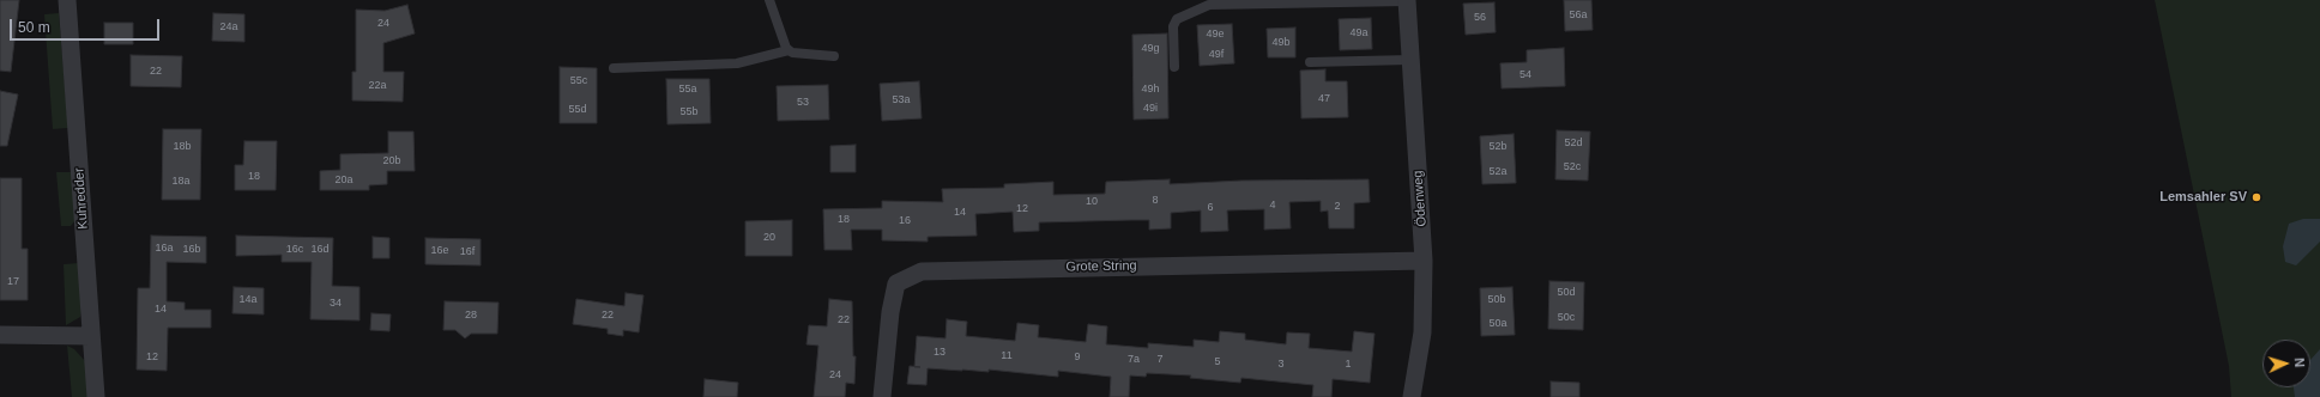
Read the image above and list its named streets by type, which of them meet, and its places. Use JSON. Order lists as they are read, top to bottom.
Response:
{
  "streets": {
    "street": ["Kuhredder", "Ödenweg", "Grote String"]
  },
  "crossings": [
    ["Ödenweg", "Grote String"]
  ],
  "places": ["Lemsahler SV"],
  "house_numbers": [
    "56a",
    "56",
    "24",
    "24a",
    "49a",
    "49e",
    "49b",
    "49g",
    "49f",
    "22",
    "54",
    "55c",
    "22a",
    "55a",
    "49h",
    "47",
    "53a",
    "53",
    "49i",
    "55d",
    "55b",
    "52d",
    "18b",
    "52b",
    "20b",
    "52c",
    "52a",
    "18",
    "20a",
    "18a",
    "8",
    "10",
    "4",
    "2",
    "6",
    "12",
    "14",
    "18",
    "16",
    "20",
    "16a",
    "16b",
    "16c",
    "16d",
    "16e",
    "16f",
    "17",
    "50d",
    "14a",
    "50b",
    "34",
    "14",
    "28",
    "22",
    "50c",
    "22",
    "50a",
    "13",
    "11",
    "12",
    "9",
    "7a",
    "7",
    "5",
    "3",
    "1",
    "24"
  ],
  "scale_bar": "50 m",
  "north": "right"
}
